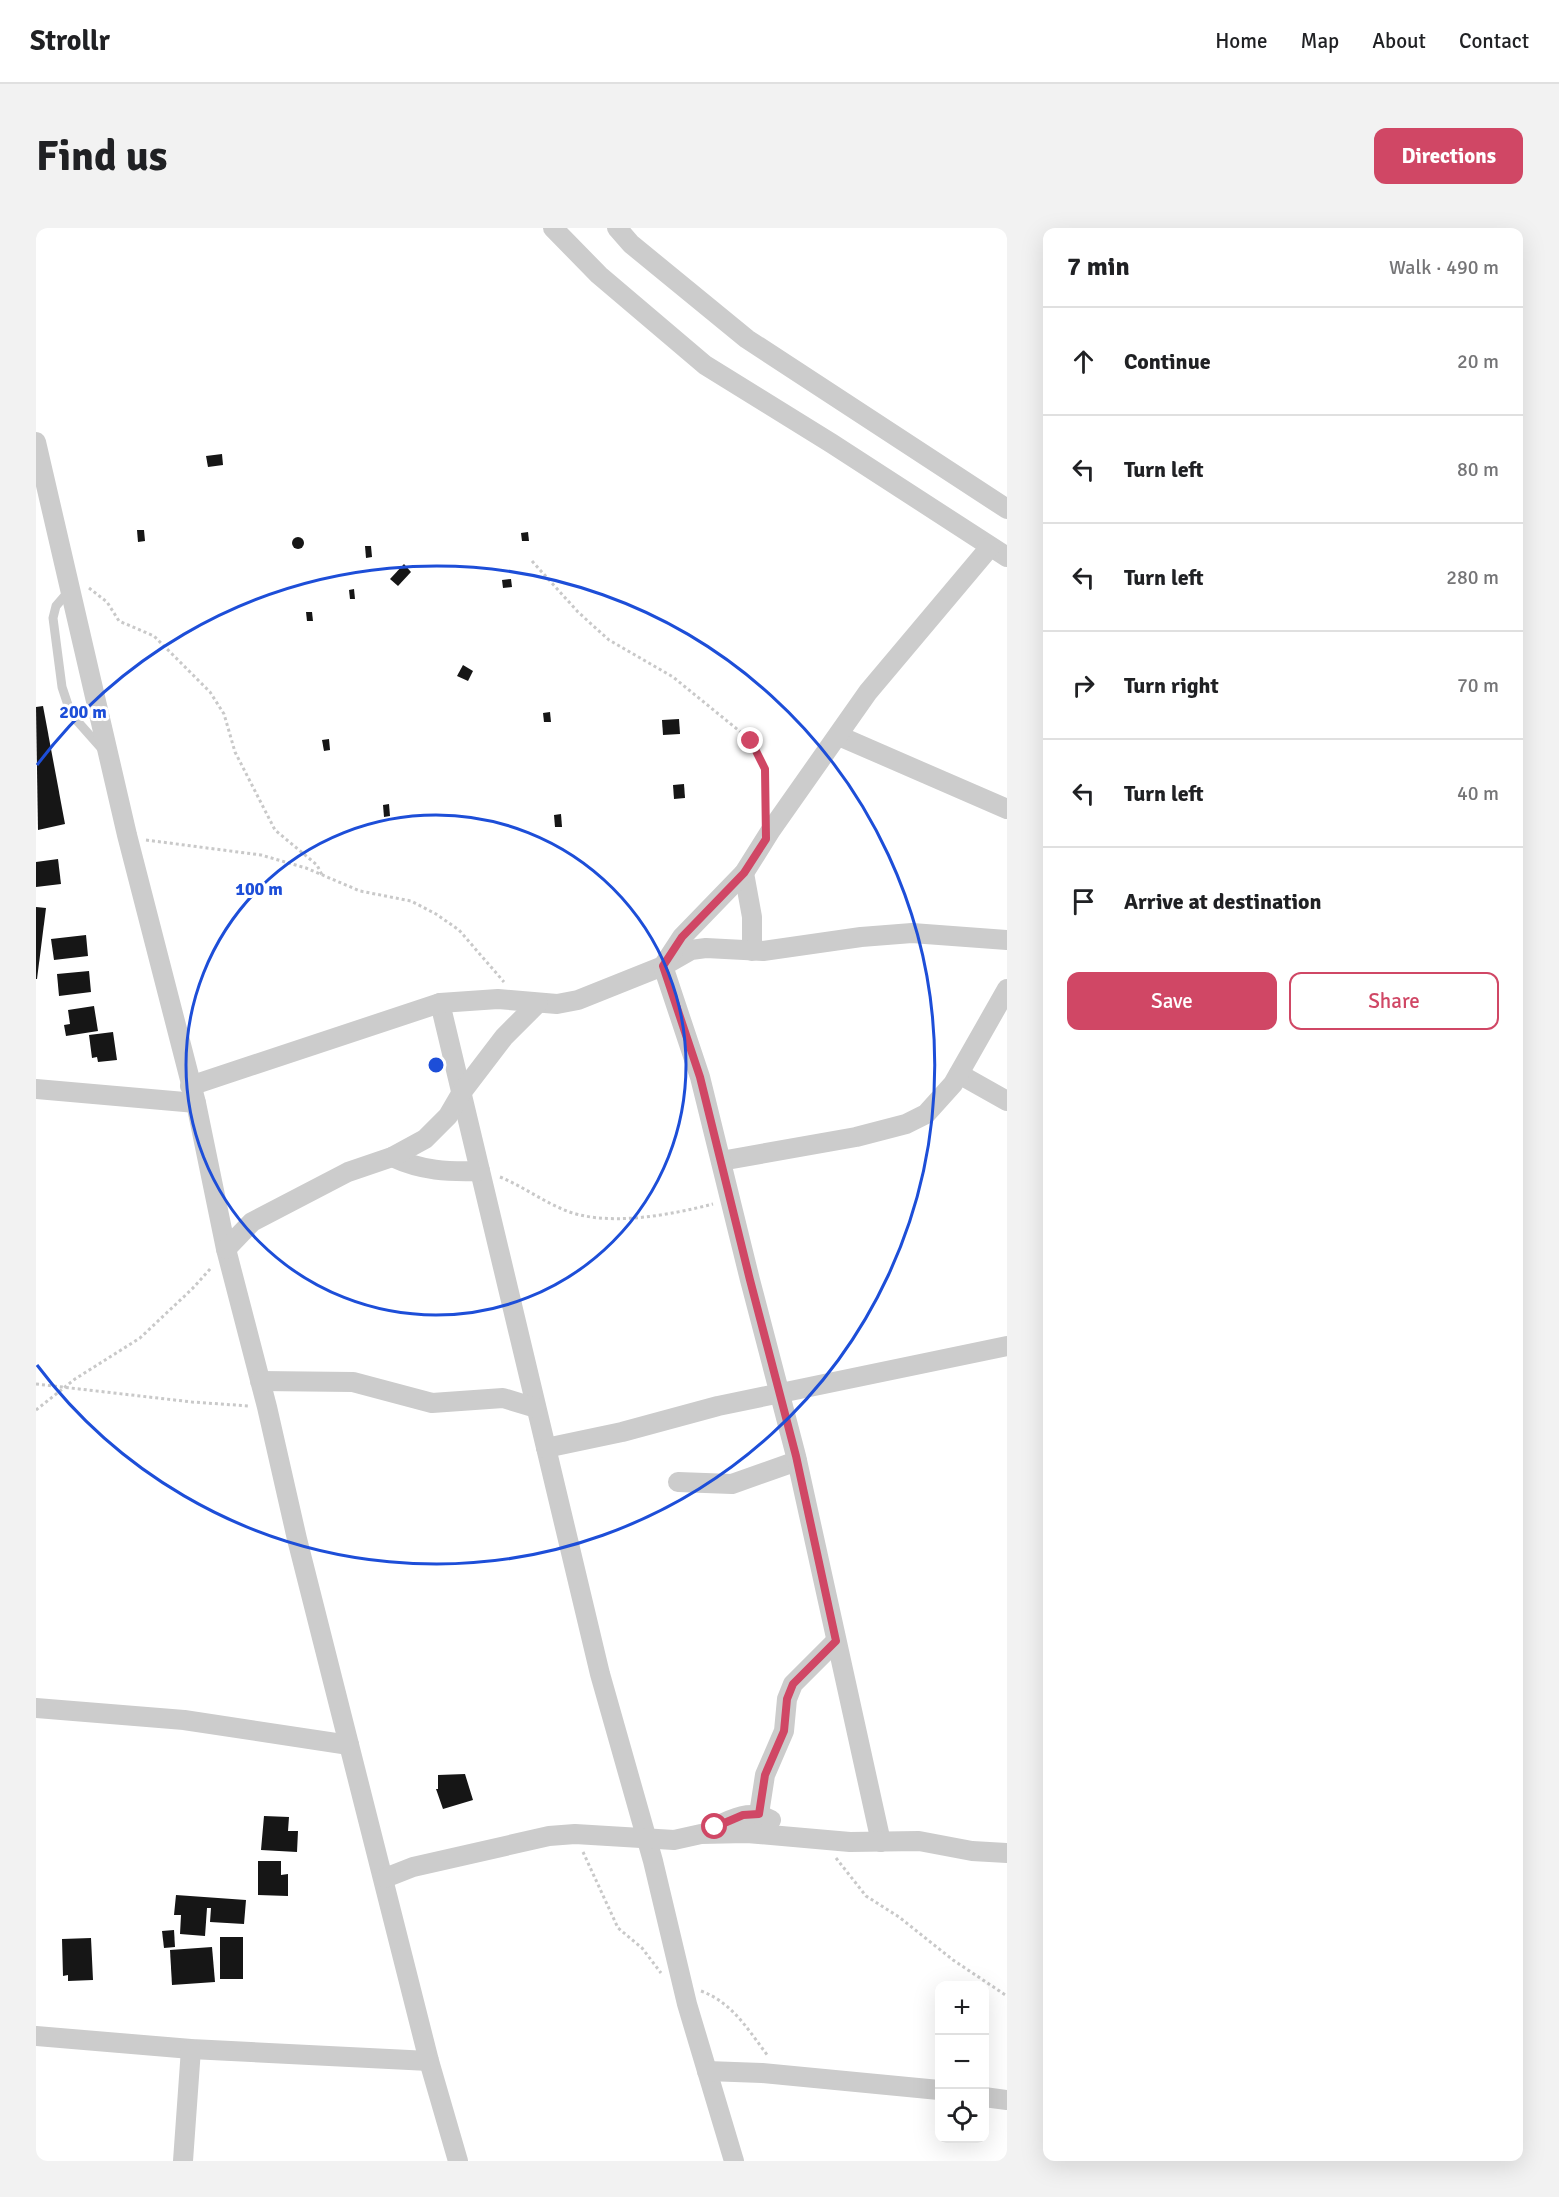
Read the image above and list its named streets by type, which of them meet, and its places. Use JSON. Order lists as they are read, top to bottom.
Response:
{
  "page": {
    "header": "Strollr",
    "nav": [
      "Home",
      "Map",
      "About",
      "Contact"
    ],
    "buttons": [
      "Directions",
      ["Save", "Share"]
    ],
    "title": "Find us",
    "heading": ["7 min", "Walk · 490 m"],
    "list": [
      ["Continue", "20 m"],
      ["Turn left", "80 m"],
      ["Turn left", "280 m"],
      ["Turn right", "70 m"],
      ["Turn left", "40 m"],
      "Arrive at destination"
    ],
    "map_buttons": ["+", "−"]
  },
  "rings": ["200 m", "100 m"]
}
